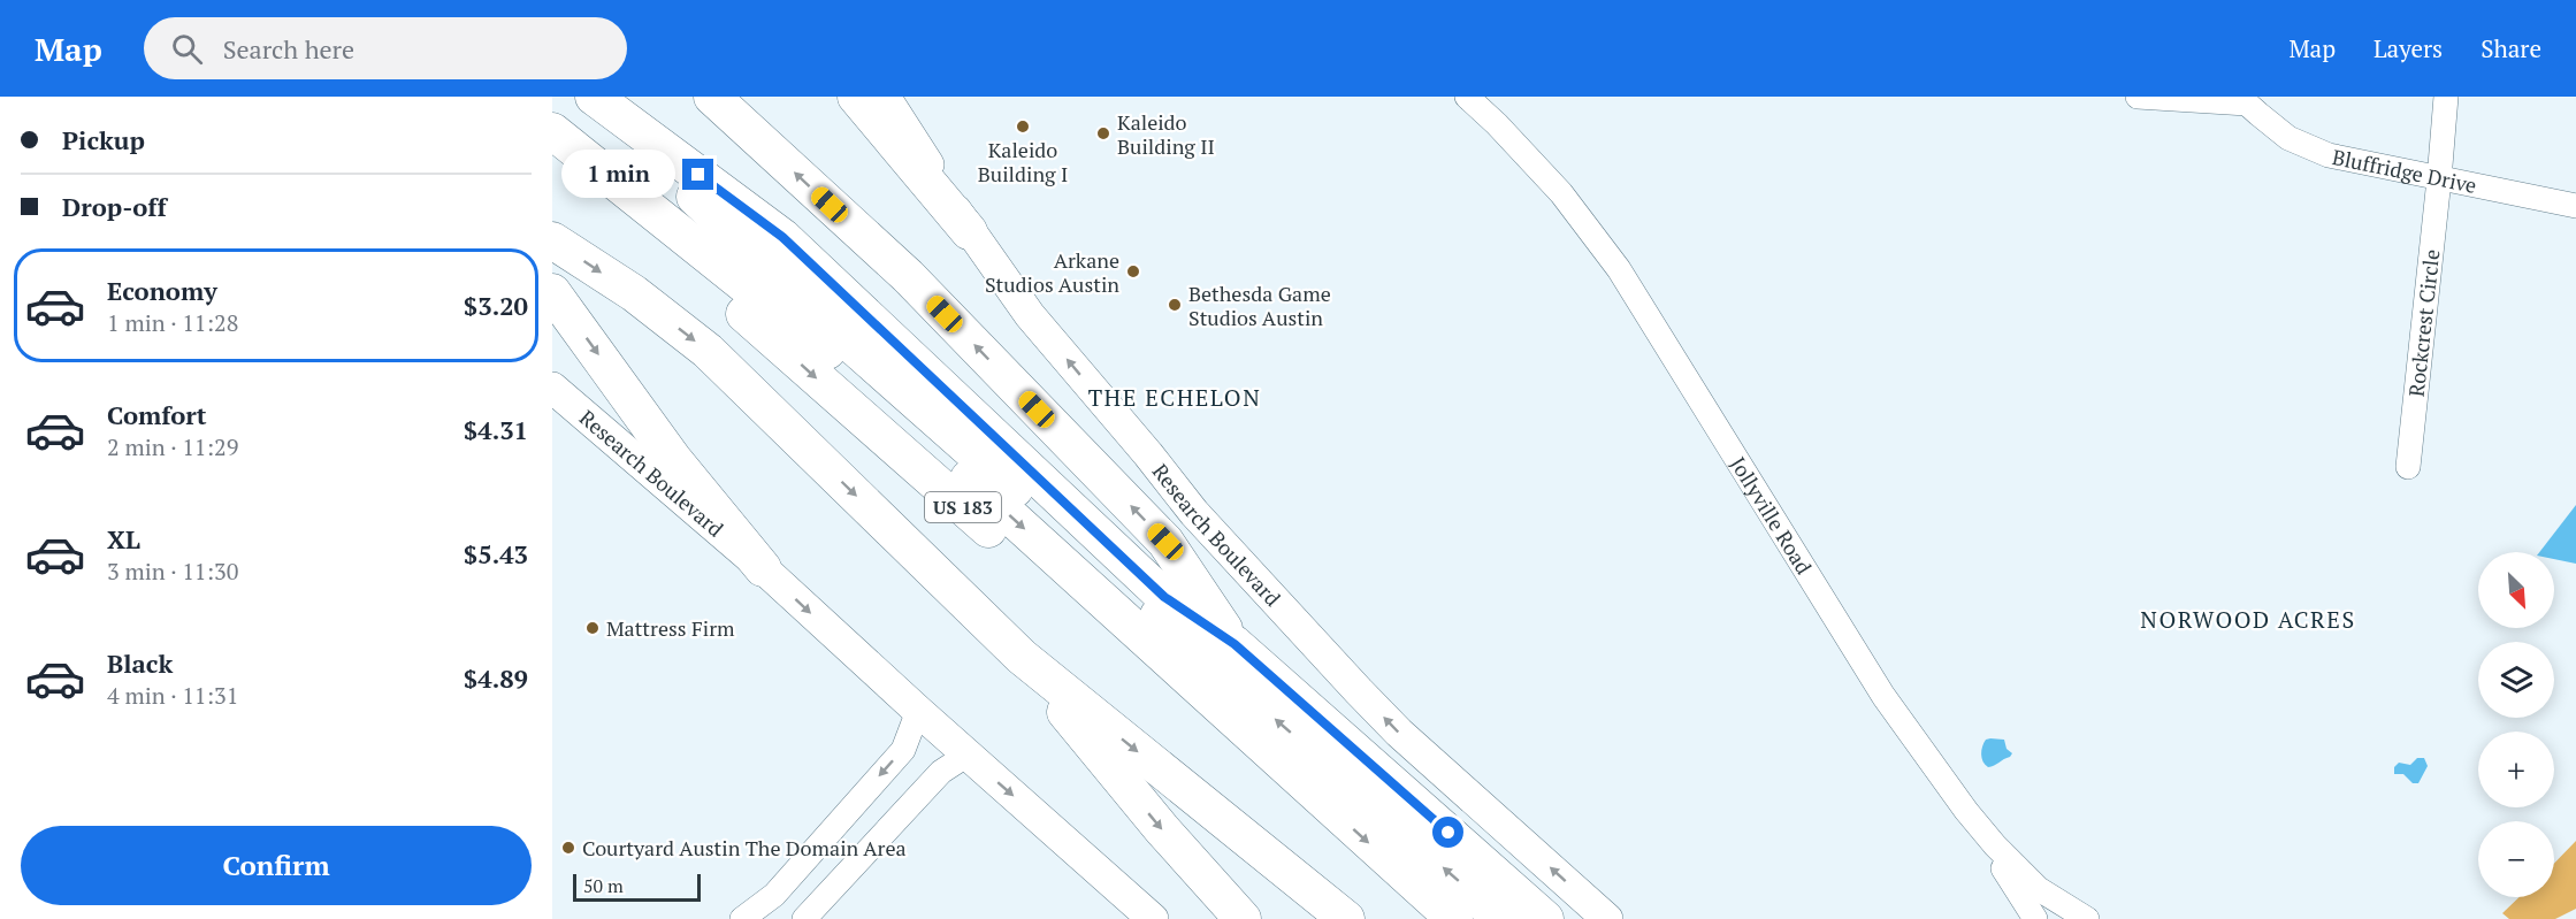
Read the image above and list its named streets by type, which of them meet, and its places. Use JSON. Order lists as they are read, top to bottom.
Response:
{
  "streets": {
    "highway": ["US 183"],
    "main road": ["Research Boulevard"],
    "street": ["Bluffridge Drive", "Rockcrest Circle", "Jollyville Road"]
  },
  "crossings": [
    ["Bluffridge Drive", "Rockcrest Circle"]
  ],
  "districts": ["THE ECHELON", "NORWOOD ACRES"],
  "places": [
    "Kaleido Building I",
    "Kaleido Building II",
    "Arkane Studios Austin",
    "Bethesda Game Studios Austin",
    "Mattress Firm",
    "Courtyard Austin The Domain Area"
  ],
  "scale_bar": "50 m",
  "north": "bottom right",
  "page": {
    "header": "Map",
    "search": "Search here",
    "nav": ["Map", "Layers", "Share"],
    "banner": ["Pickup", "Drop-off"],
    "bubble": "1 min",
    "list": [
      {
        "name": "Economy",
        "note": "1 min · 11:28",
        "value": "$3.20"
      },
      {
        "name": "Comfort",
        "note": "2 min · 11:29",
        "value": "$4.31"
      },
      {
        "name": "XL",
        "note": "3 min · 11:30",
        "value": "$5.43"
      },
      {
        "name": "Black",
        "note": "4 min · 11:31",
        "value": "$4.89"
      }
    ],
    "map_buttons": ["+", "−"],
    "buttons": "Confirm",
    "scale": "50 m"
  }
}
